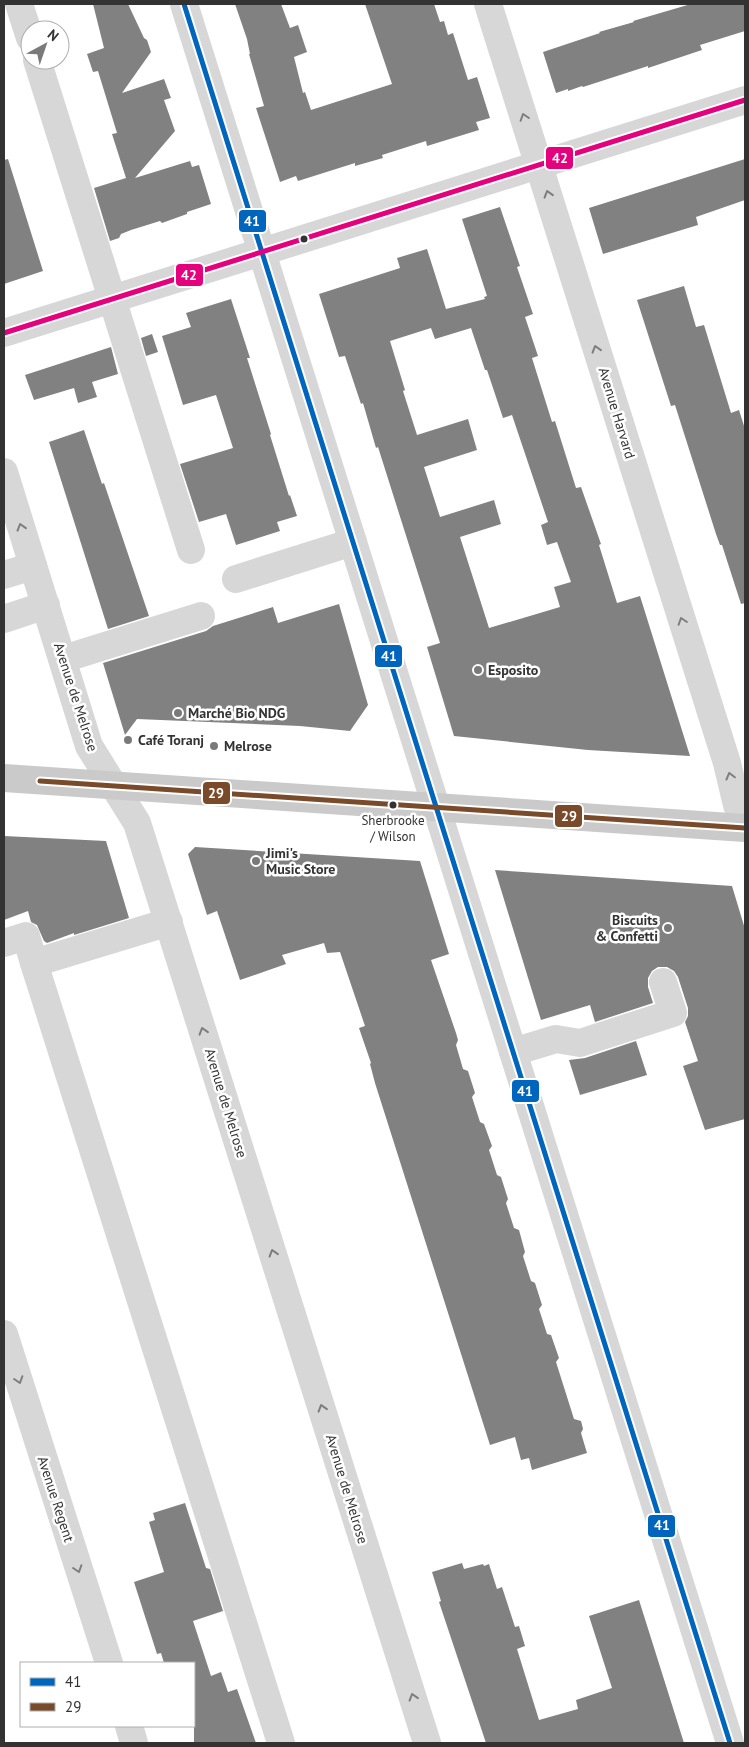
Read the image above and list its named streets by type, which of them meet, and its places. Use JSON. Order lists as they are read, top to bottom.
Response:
{
  "streets": {
    "street": ["Avenue Harvard", "Avenue de Melrose", "Avenue Regent"]
  },
  "one_way": ["Avenue Harvard"],
  "places": [
    "Esposito",
    "Marché Bio NDG",
    "Café Toranj",
    "Melrose",
    "Sherbrooke / Wilson",
    "Jimi's Music Store",
    "Biscuits & Confetti"
  ],
  "lines": ["transit line 41", "transit line 42", "transit line 29"],
  "legend": ["41", "29"],
  "north": "top right"
}
